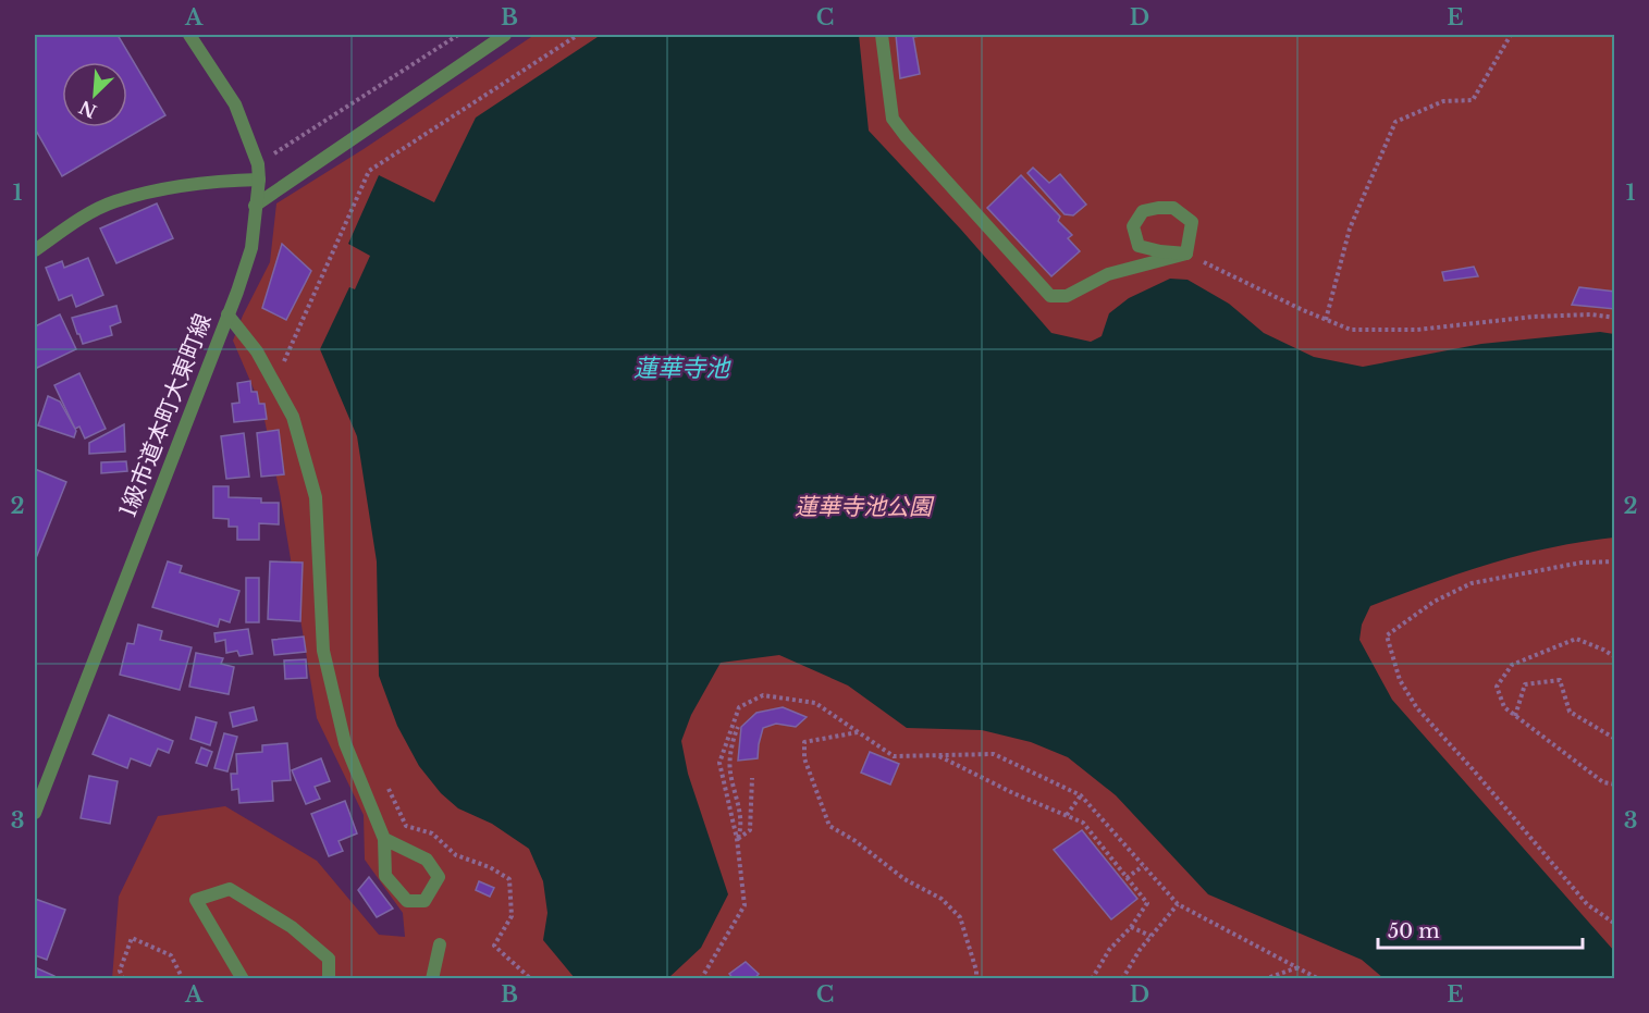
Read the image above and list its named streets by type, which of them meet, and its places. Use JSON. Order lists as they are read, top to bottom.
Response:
{
  "streets": {
    "street": ["1級市道本町大東町線"]
  },
  "water": ["蓮華寺池"],
  "parks": ["蓮華寺池公園"],
  "scale_bar": "50 m",
  "north": "bottom left",
  "grid": {
    "columns": [
      "A",
      "B",
      "C",
      "D",
      "E"
    ],
    "rows": ["1", "2", "3"]
  }
}
